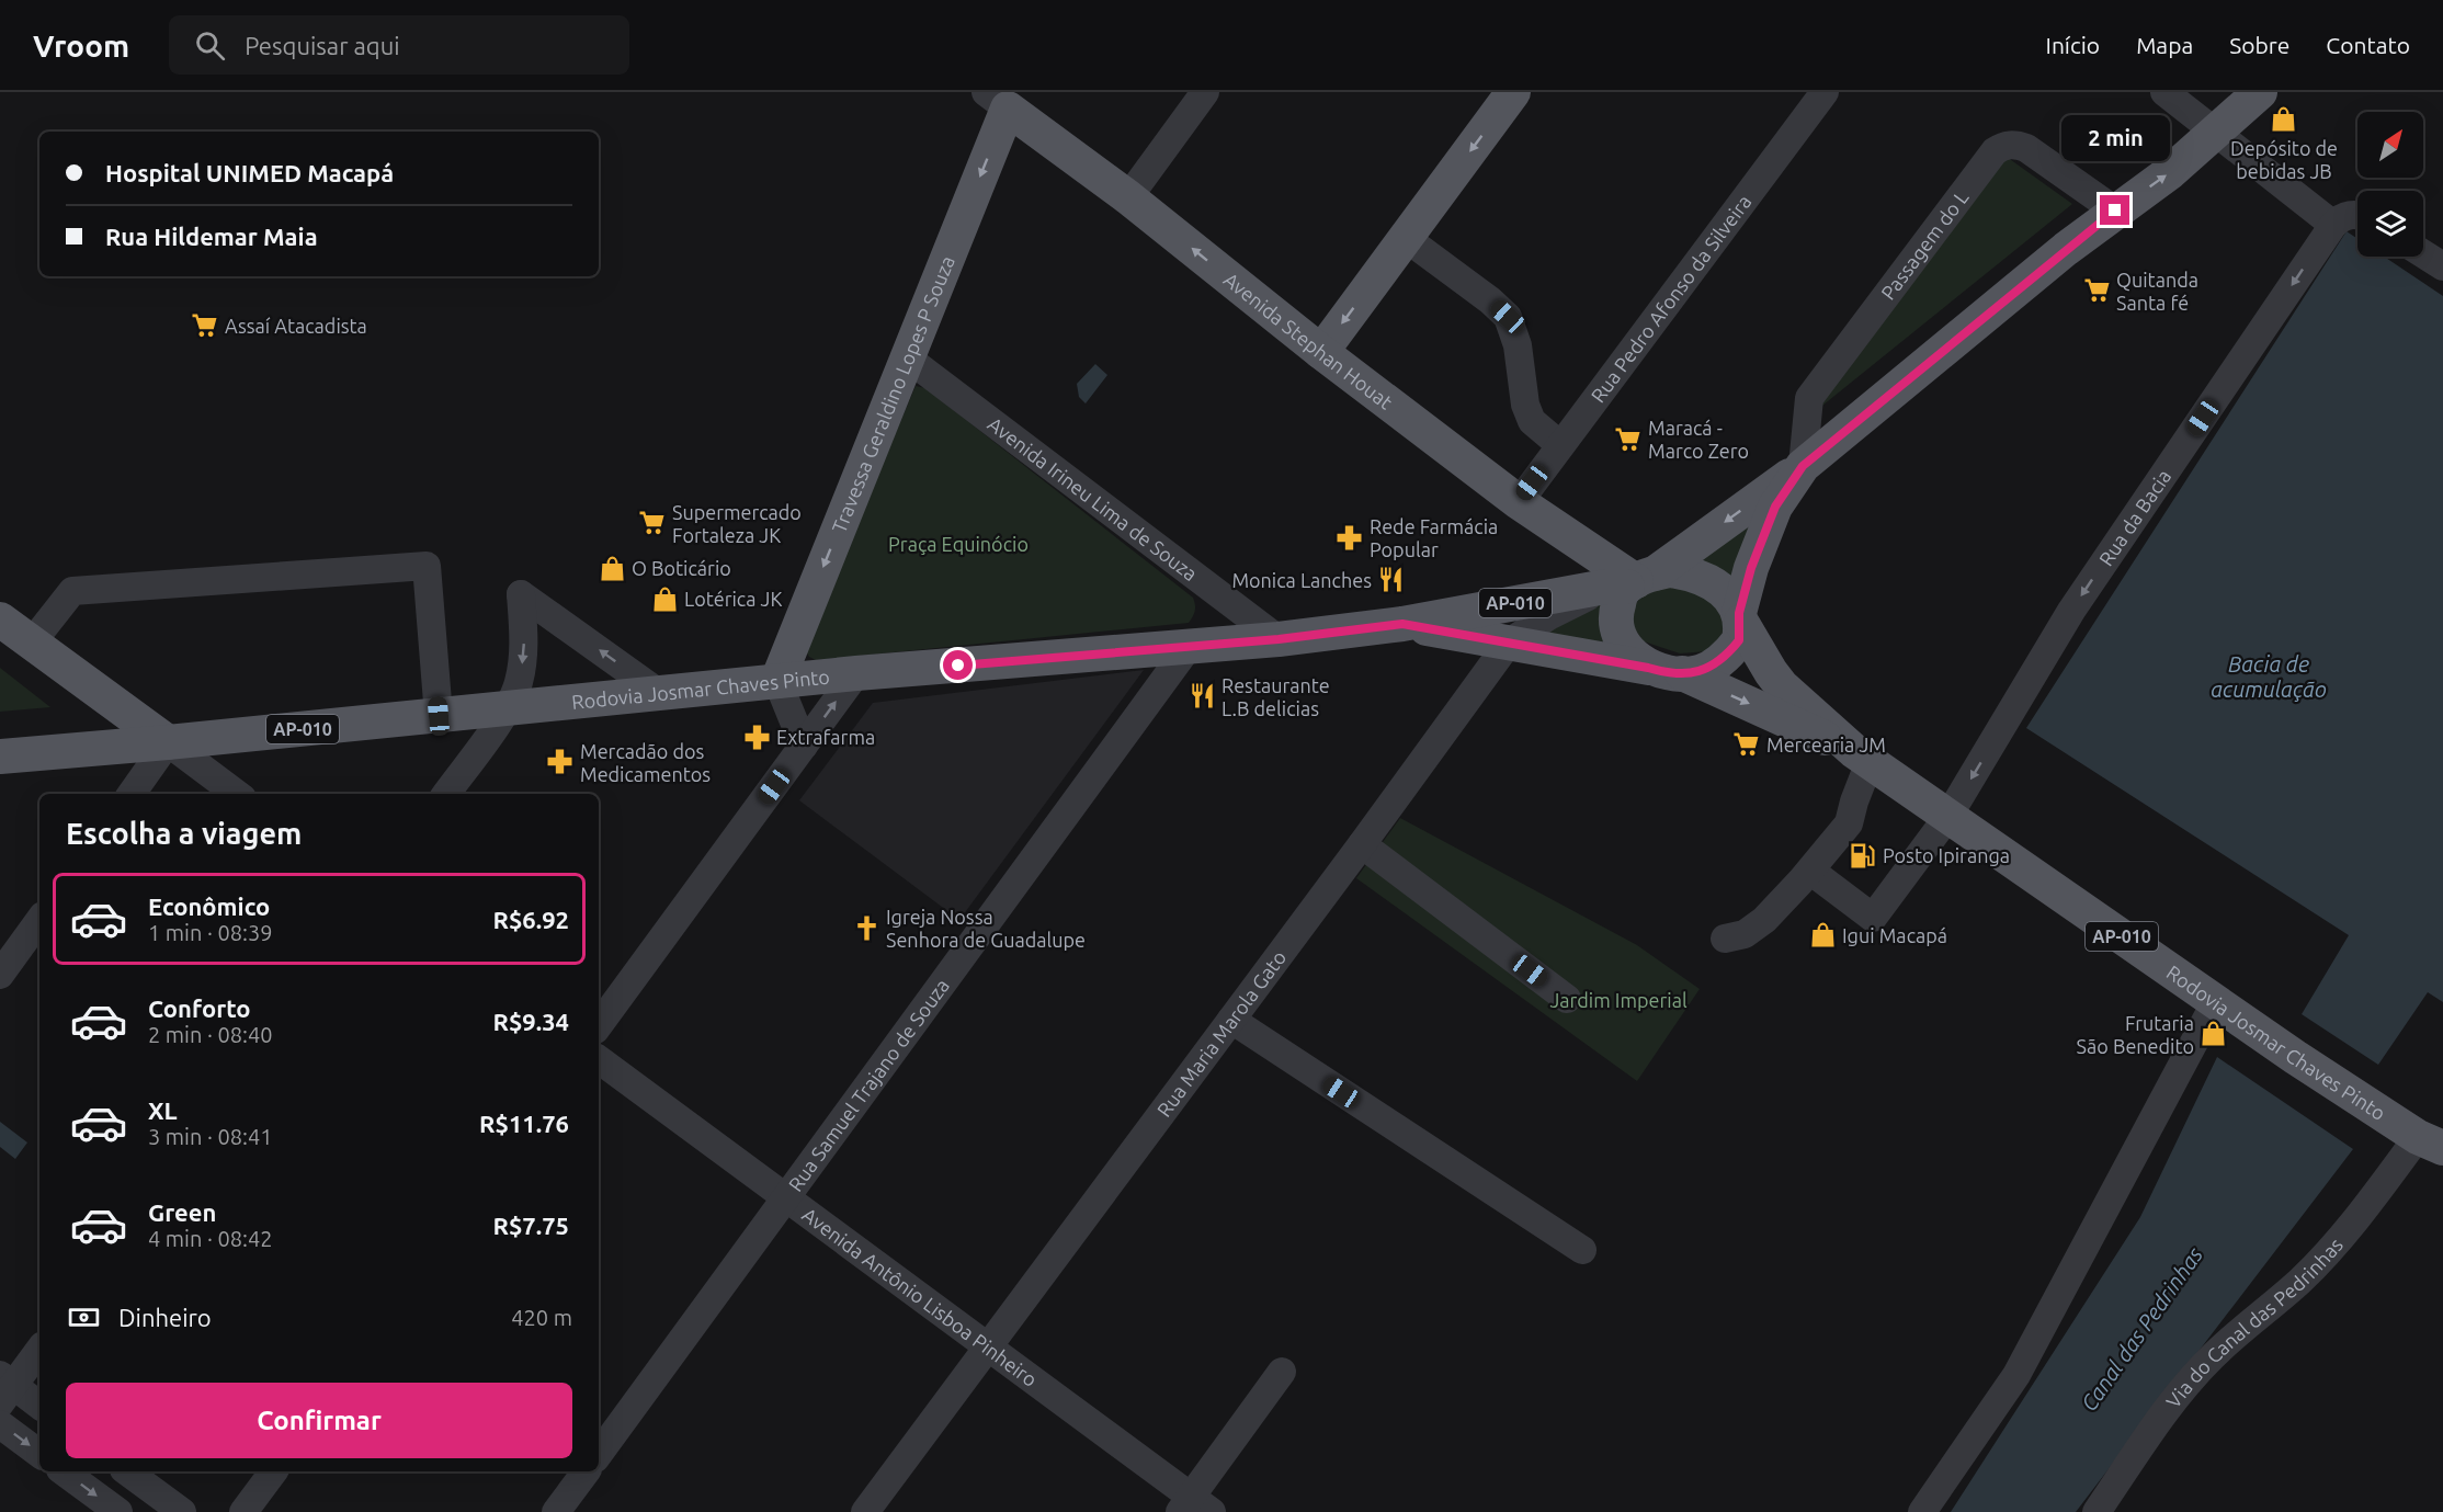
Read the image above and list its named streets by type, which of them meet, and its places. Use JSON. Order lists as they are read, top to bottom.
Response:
{
  "streets": {
    "main road": [
      "Avenida Stephan Houat",
      "Travessa Geraldino Lopes P Souza",
      "AP-010",
      "Rodovia Josmar Chaves Pinto"
    ],
    "street": [
      "Passagem do L",
      "Rua Pedro Afonso da Silveira",
      "Avenida Irineu Lima de Souza",
      "Rua da Bacia",
      "Rua Maria Marola Gato",
      "Rua Samuel Trajano de Souza",
      "Avenida Antônio Lisboa Pinheiro",
      "Via do Canal das Pedrinhas"
    ]
  },
  "crossings": [
    ["Rua Pedro Afonso da Silveira", "Avenida Stephan Houat"],
    ["Avenida Stephan Houat", "Travessa Geraldino Lopes P Souza"],
    ["Avenida Stephan Houat", "AP-010"],
    ["Avenida Stephan Houat", "Rodovia Josmar Chaves Pinto"],
    ["Avenida Stephan Houat", "Rua Maria Marola Gato"],
    ["Travessa Geraldino Lopes P Souza", "Avenida Irineu Lima de Souza"],
    ["Travessa Geraldino Lopes P Souza", "Rodovia Josmar Chaves Pinto"],
    ["Avenida Irineu Lima de Souza", "Rodovia Josmar Chaves Pinto"],
    ["Rua da Bacia", "Rodovia Josmar Chaves Pinto"],
    ["AP-010", "Rodovia Josmar Chaves Pinto"],
    ["AP-010", "Rua Maria Marola Gato"],
    ["Rodovia Josmar Chaves Pinto", "Rua Maria Marola Gato"],
    ["Rodovia Josmar Chaves Pinto", "Rua Samuel Trajano de Souza"],
    ["Rodovia Josmar Chaves Pinto", "Via do Canal das Pedrinhas"],
    ["Rua Maria Marola Gato", "Avenida Antônio Lisboa Pinheiro"],
    ["Rua Samuel Trajano de Souza", "Avenida Antônio Lisboa Pinheiro"]
  ],
  "one_way": ["Travessa Geraldino Lopes P Souza", "Rua da Bacia"],
  "water": ["Bacia de acumulação", "Canal das Pedrinhas"],
  "parks": ["Praça Equinócio", "Jardim Imperial"],
  "places": {
    "shop": [
      "Depósito de bebidas JB",
      "O Boticário",
      "Lotérica JK",
      "Igui Macapá",
      "Frutaria São Benedito"
    ],
    "supermarket": [
      "Quitanda Santa fé",
      "Assaí Atacadista",
      "Maracá - Marco Zero",
      "Supermercado Fortaleza JK",
      "Mercearia JM"
    ],
    "pharmacy": ["Rede Farmácia Popular", "Extrafarma", "Mercadão dos Medicamentos"],
    "restaurant": ["Monica Lanches", "Restaurante L.B delicias"],
    "fuel station": ["Posto Ipiranga"],
    "church": ["Igreja Nossa Senhora de Guadalupe"]
  },
  "north": "top right",
  "page": {
    "header": "Vroom",
    "search": "Pesquisar aqui",
    "nav": [
      "Início",
      "Mapa",
      "Sobre",
      "Contato"
    ],
    "bubble": "2 min",
    "banner": ["Hospital UNIMED Macapá", "Rua Hildemar Maia"],
    "heading": "Escolha a viagem",
    "list": [
      {
        "name": "Econômico",
        "note": "1 min · 08:39",
        "value": "R$6.92"
      },
      {
        "name": "Conforto",
        "note": "2 min · 08:40",
        "value": "R$9.34"
      },
      {
        "name": "XL",
        "note": "3 min · 08:41",
        "value": "R$11.76"
      },
      {
        "name": "Green",
        "note": "4 min · 08:42",
        "value": "R$7.75"
      }
    ],
    "pay": ["Dinheiro", "420 m"],
    "buttons": "Confirmar"
  }
}
